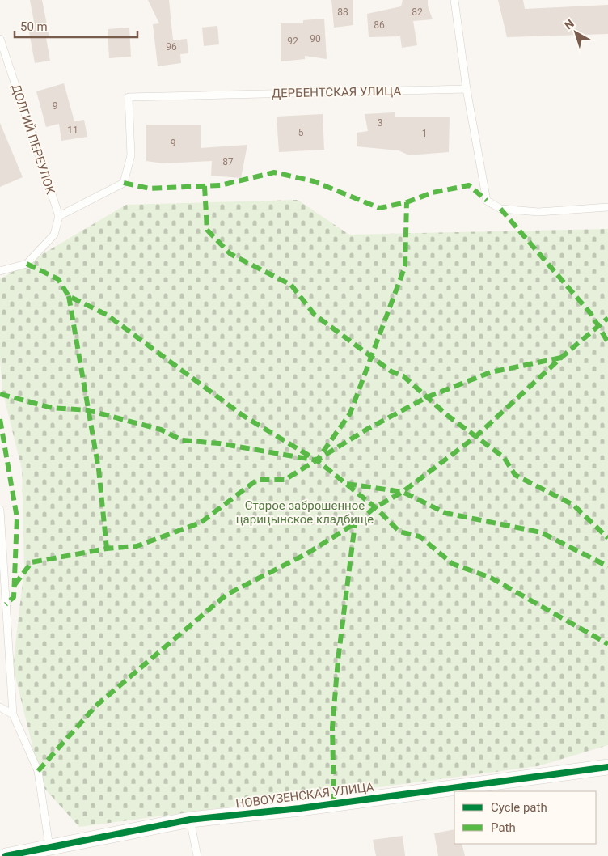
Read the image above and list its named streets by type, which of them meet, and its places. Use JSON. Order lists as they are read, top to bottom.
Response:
{
  "streets": {
    "street": ["НОВОУЗЕНСКАЯ УЛИЦА"],
    "lane": ["ДЕРБЕНТСКАЯ УЛИЦА", "ДОЛГИЙ ПЕРЕУЛОК"]
  },
  "crossings": [
    ["ДЕРБЕНТСКАЯ УЛИЦА", "ДОЛГИЙ ПЕРЕУЛОК"]
  ],
  "parks": ["Старое заброшенное царицынское кладбище"],
  "house_numbers": [
    "88",
    "82",
    "86",
    "90",
    "92",
    "96",
    "9",
    "3",
    "11",
    "5",
    "1",
    "9",
    "87"
  ],
  "legend": ["Cycle path", "Path"],
  "scale_bar": "50 m",
  "north": "top left"
}
